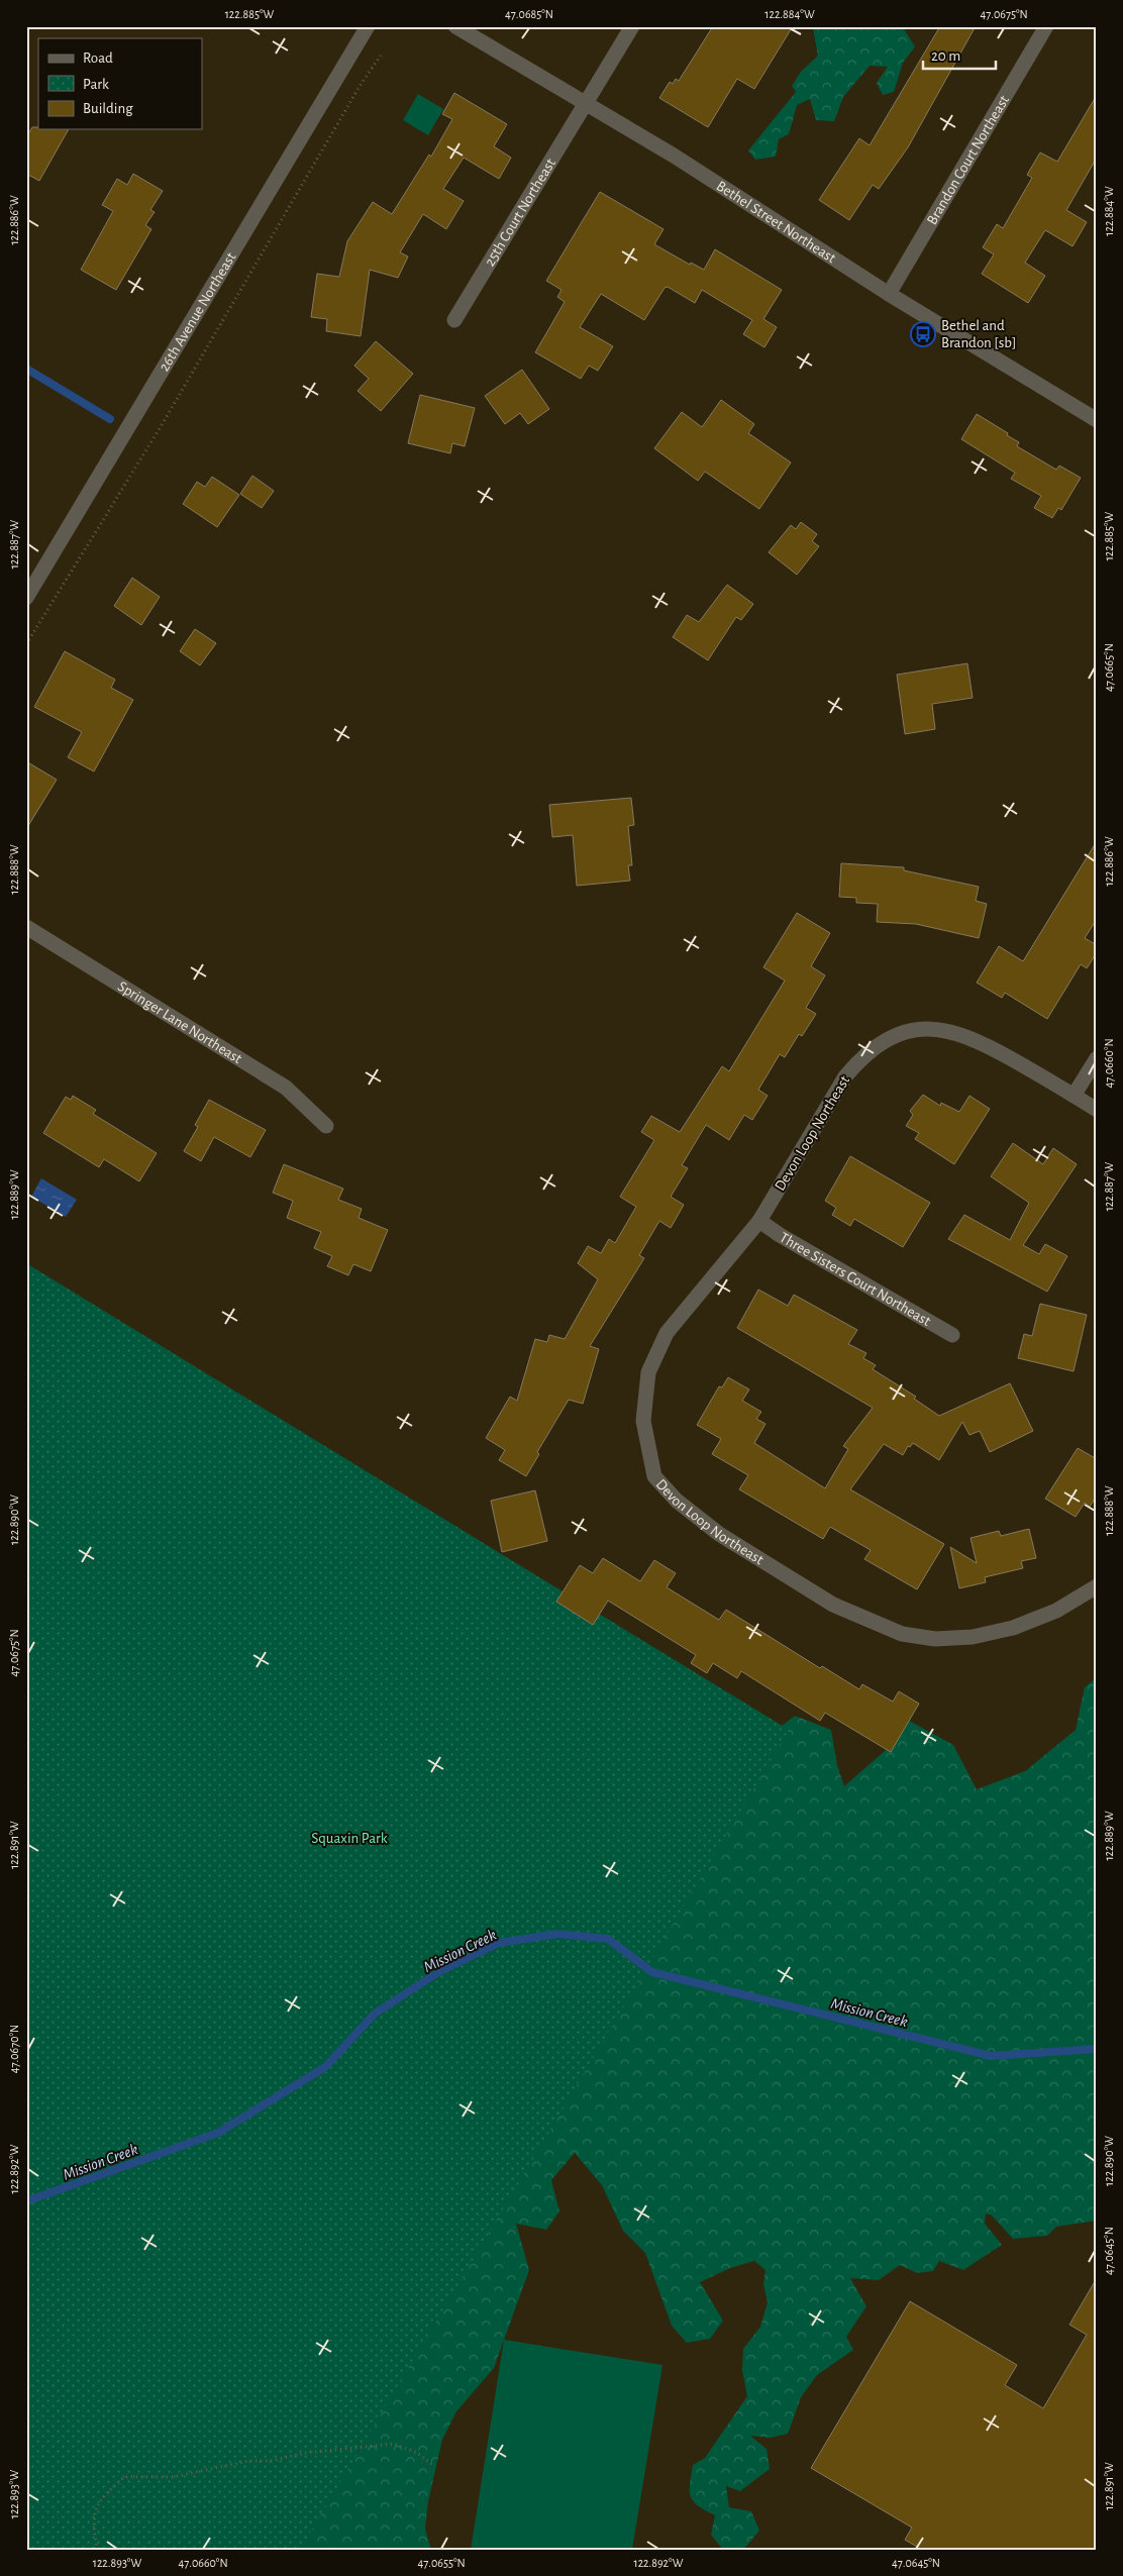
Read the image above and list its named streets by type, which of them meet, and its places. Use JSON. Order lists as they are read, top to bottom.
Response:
{
  "streets": {
    "street": [
      "Brandon Court Northeast",
      "25th Court Northeast",
      "Bethel Street Northeast",
      "26th Avenue Northeast",
      "Springer Lane Northeast",
      "Devon Loop Northeast",
      "Three Sisters Court Northeast"
    ]
  },
  "crossings": [
    ["Brandon Court Northeast", "Bethel Street Northeast"],
    ["25th Court Northeast", "Bethel Street Northeast"],
    ["Devon Loop Northeast", "Three Sisters Court Northeast"]
  ],
  "water": ["Mission Creek"],
  "parks": ["Squaxin Park"],
  "places": {
    "bus stop": ["Bethel and Brandon [sb]"]
  },
  "legend": ["Road", "Park", "Building"],
  "scale_bar": "20 m",
  "coordinates": [
    "122.885°W",
    "47.0685°N",
    "122.884°W",
    "47.0675°N",
    "122.886°W",
    "122.887°W",
    "47.0665°N",
    "122.888°W",
    "47.0660°N",
    "122.889°W",
    "122.890°W",
    "122.891°W",
    "47.0670°N",
    "122.892°W",
    "47.0645°N",
    "122.893°W",
    "47.0655°N"
  ]
}
